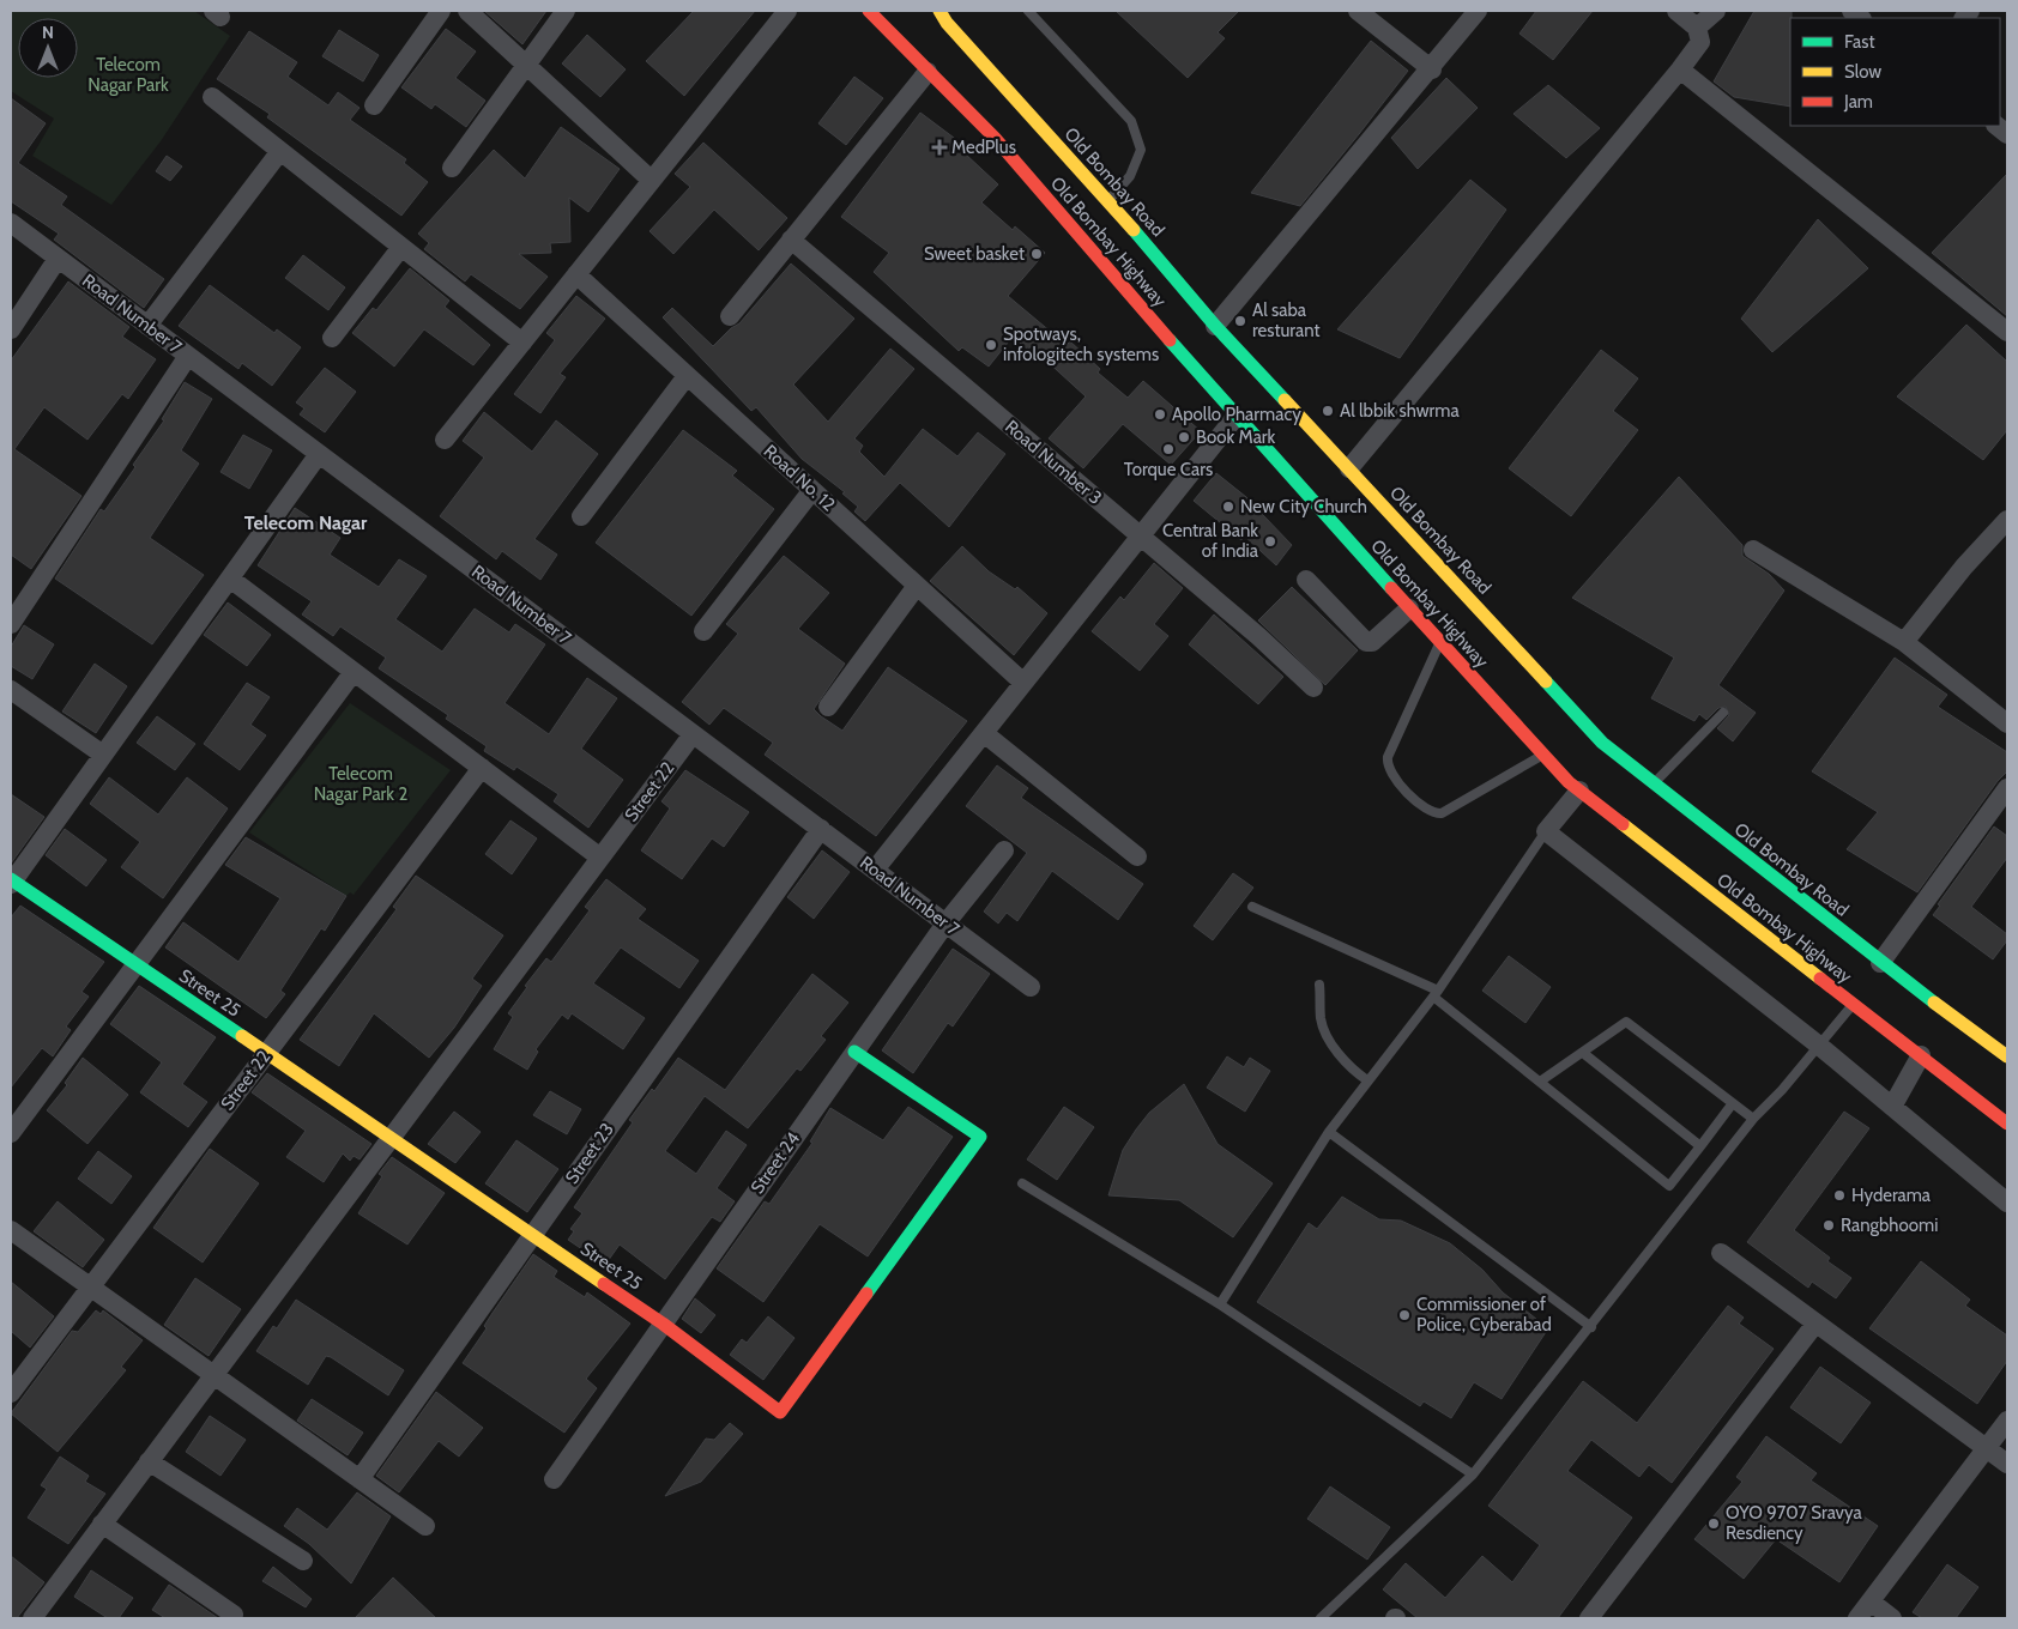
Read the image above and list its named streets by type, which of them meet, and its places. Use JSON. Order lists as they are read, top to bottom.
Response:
{
  "streets": {
    "main road": ["Old Bombay Road", "Old Bombay Highway", "Street 25"],
    "street": [
      "Road Number 7",
      "Road Number 3",
      "Road No. 12",
      "Street 22",
      "Street 23",
      "Street 24"
    ]
  },
  "crossings": [
    ["Road Number 7", "Street 22"],
    ["Road Number 7", "Street 23"],
    ["Road Number 7", "Street 24"],
    ["Street 22", "Street 25"],
    ["Street 25", "Street 23"],
    ["Street 25", "Street 24"]
  ],
  "districts": ["Telecom Nagar"],
  "parks": ["Telecom Nagar Park", "Telecom Nagar Park 2"],
  "places": {
    "health": ["MedPlus"],
    "other": [
      "Sweet basket",
      "Al saba resturant",
      "Spotways, infologitech systems",
      "Al lbbik shwrma",
      "Apollo Pharmacy",
      "Book Mark",
      "Torque Cars",
      "New City Church",
      "Central Bank of India",
      "Hyderama",
      "Rangbhoomi",
      "Commissioner of Police, Cyberabad",
      "OYO 9707 Sravya Resdiency"
    ]
  },
  "legend": ["Fast", "Slow", "Jam"],
  "north": "top"
}
